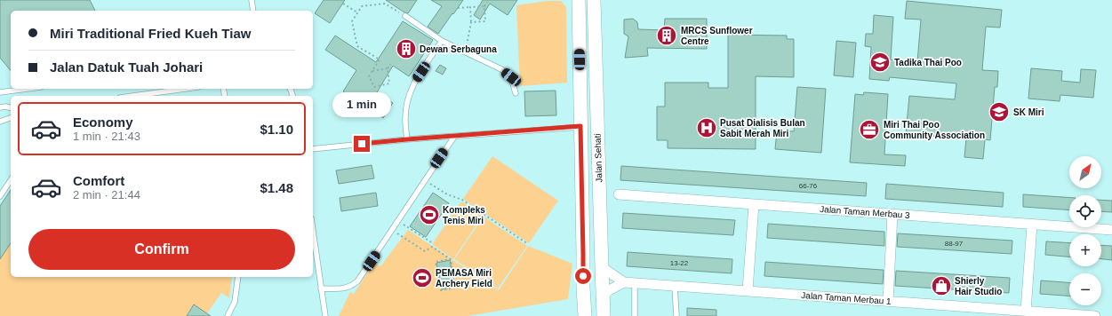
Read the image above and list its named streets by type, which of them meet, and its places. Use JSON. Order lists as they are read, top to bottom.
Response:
{
  "streets": {
    "main road": ["Jalan Sehati"],
    "street": ["Jalan Taman Merbau 3", "Jalan Taman Merbau 1"]
  },
  "places": {
    "building": ["MRCS Sunflower Centre", "Dewan Serbaguna"],
    "school or university": ["Tadika Thai Poo", "SK Miri"],
    "hospital": ["Pusat Dialisis Bulan Sabit Merah Miri"],
    "office": ["Miri Thai Poo Community Association"],
    "sports": ["Kompleks Tenis Miri", "PEMASA Miri Archery Field"],
    "shop": ["Shierly Hair Studio"]
  },
  "house_numbers": ["66-76", "88-97", "13-22"],
  "north": "top right",
  "page": {
    "banner": ["Miri Traditional Fried Kueh Tiaw", "Jalan Datuk Tuah Johari"],
    "bubble": "1 min",
    "list": [
      {
        "name": "Economy",
        "note": "1 min · 21:43",
        "value": "$1.10"
      },
      {
        "name": "Comfort",
        "note": "2 min · 21:44",
        "value": "$1.48"
      }
    ],
    "map_buttons": ["+", "−"],
    "buttons": "Confirm"
  }
}
